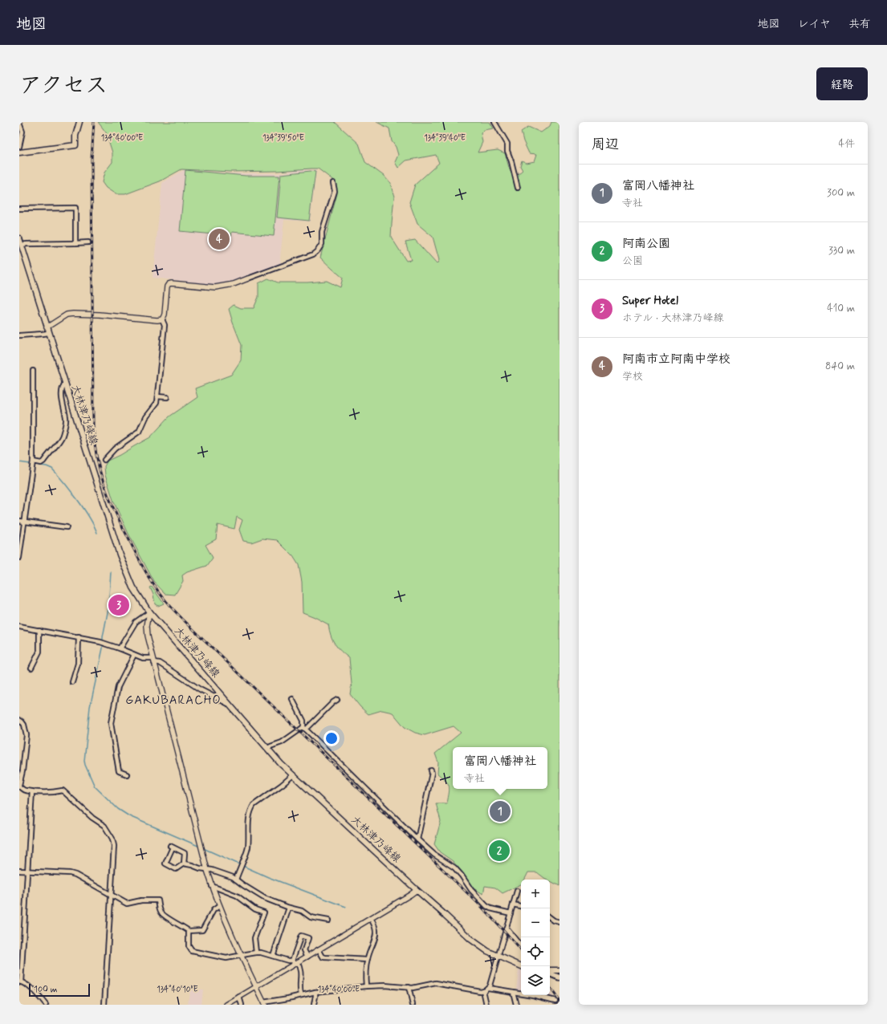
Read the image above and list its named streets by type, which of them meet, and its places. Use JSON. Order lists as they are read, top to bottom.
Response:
{
  "streets": {
    "main road": ["大林津乃峰線"]
  },
  "districts": ["GAKUBARACHO"],
  "scale_bar": "100 m",
  "page": {
    "header": "地図",
    "nav": ["地図", "レイヤ", "共有"],
    "title": "アクセス",
    "buttons": "経路",
    "heading": ["周辺", "4件"],
    "list": [
      {
        "mark": "1",
        "name": "富岡八幡神社",
        "note": "寺社",
        "value": "300 m"
      },
      {
        "mark": "2",
        "name": "阿南公園",
        "note": "公園",
        "value": "330 m"
      },
      {
        "mark": "3",
        "name": "Super Hotel",
        "note": "ホテル · 大林津乃峰線",
        "value": "410 m"
      },
      {
        "mark": "4",
        "name": "阿南市立阿南中学校",
        "note": "学校",
        "value": "840 m"
      }
    ],
    "pins": [
      "4",
      "3",
      "1",
      "2"
    ],
    "popup": ["富岡八幡神社", "寺社"],
    "map_buttons": ["+", "−"],
    "scale": "100 m"
  },
  "coordinates": [
    "134°40'00\"E",
    "134°39'50\"E",
    "134°39'40\"E",
    "134°40'10\"E"
  ]
}
